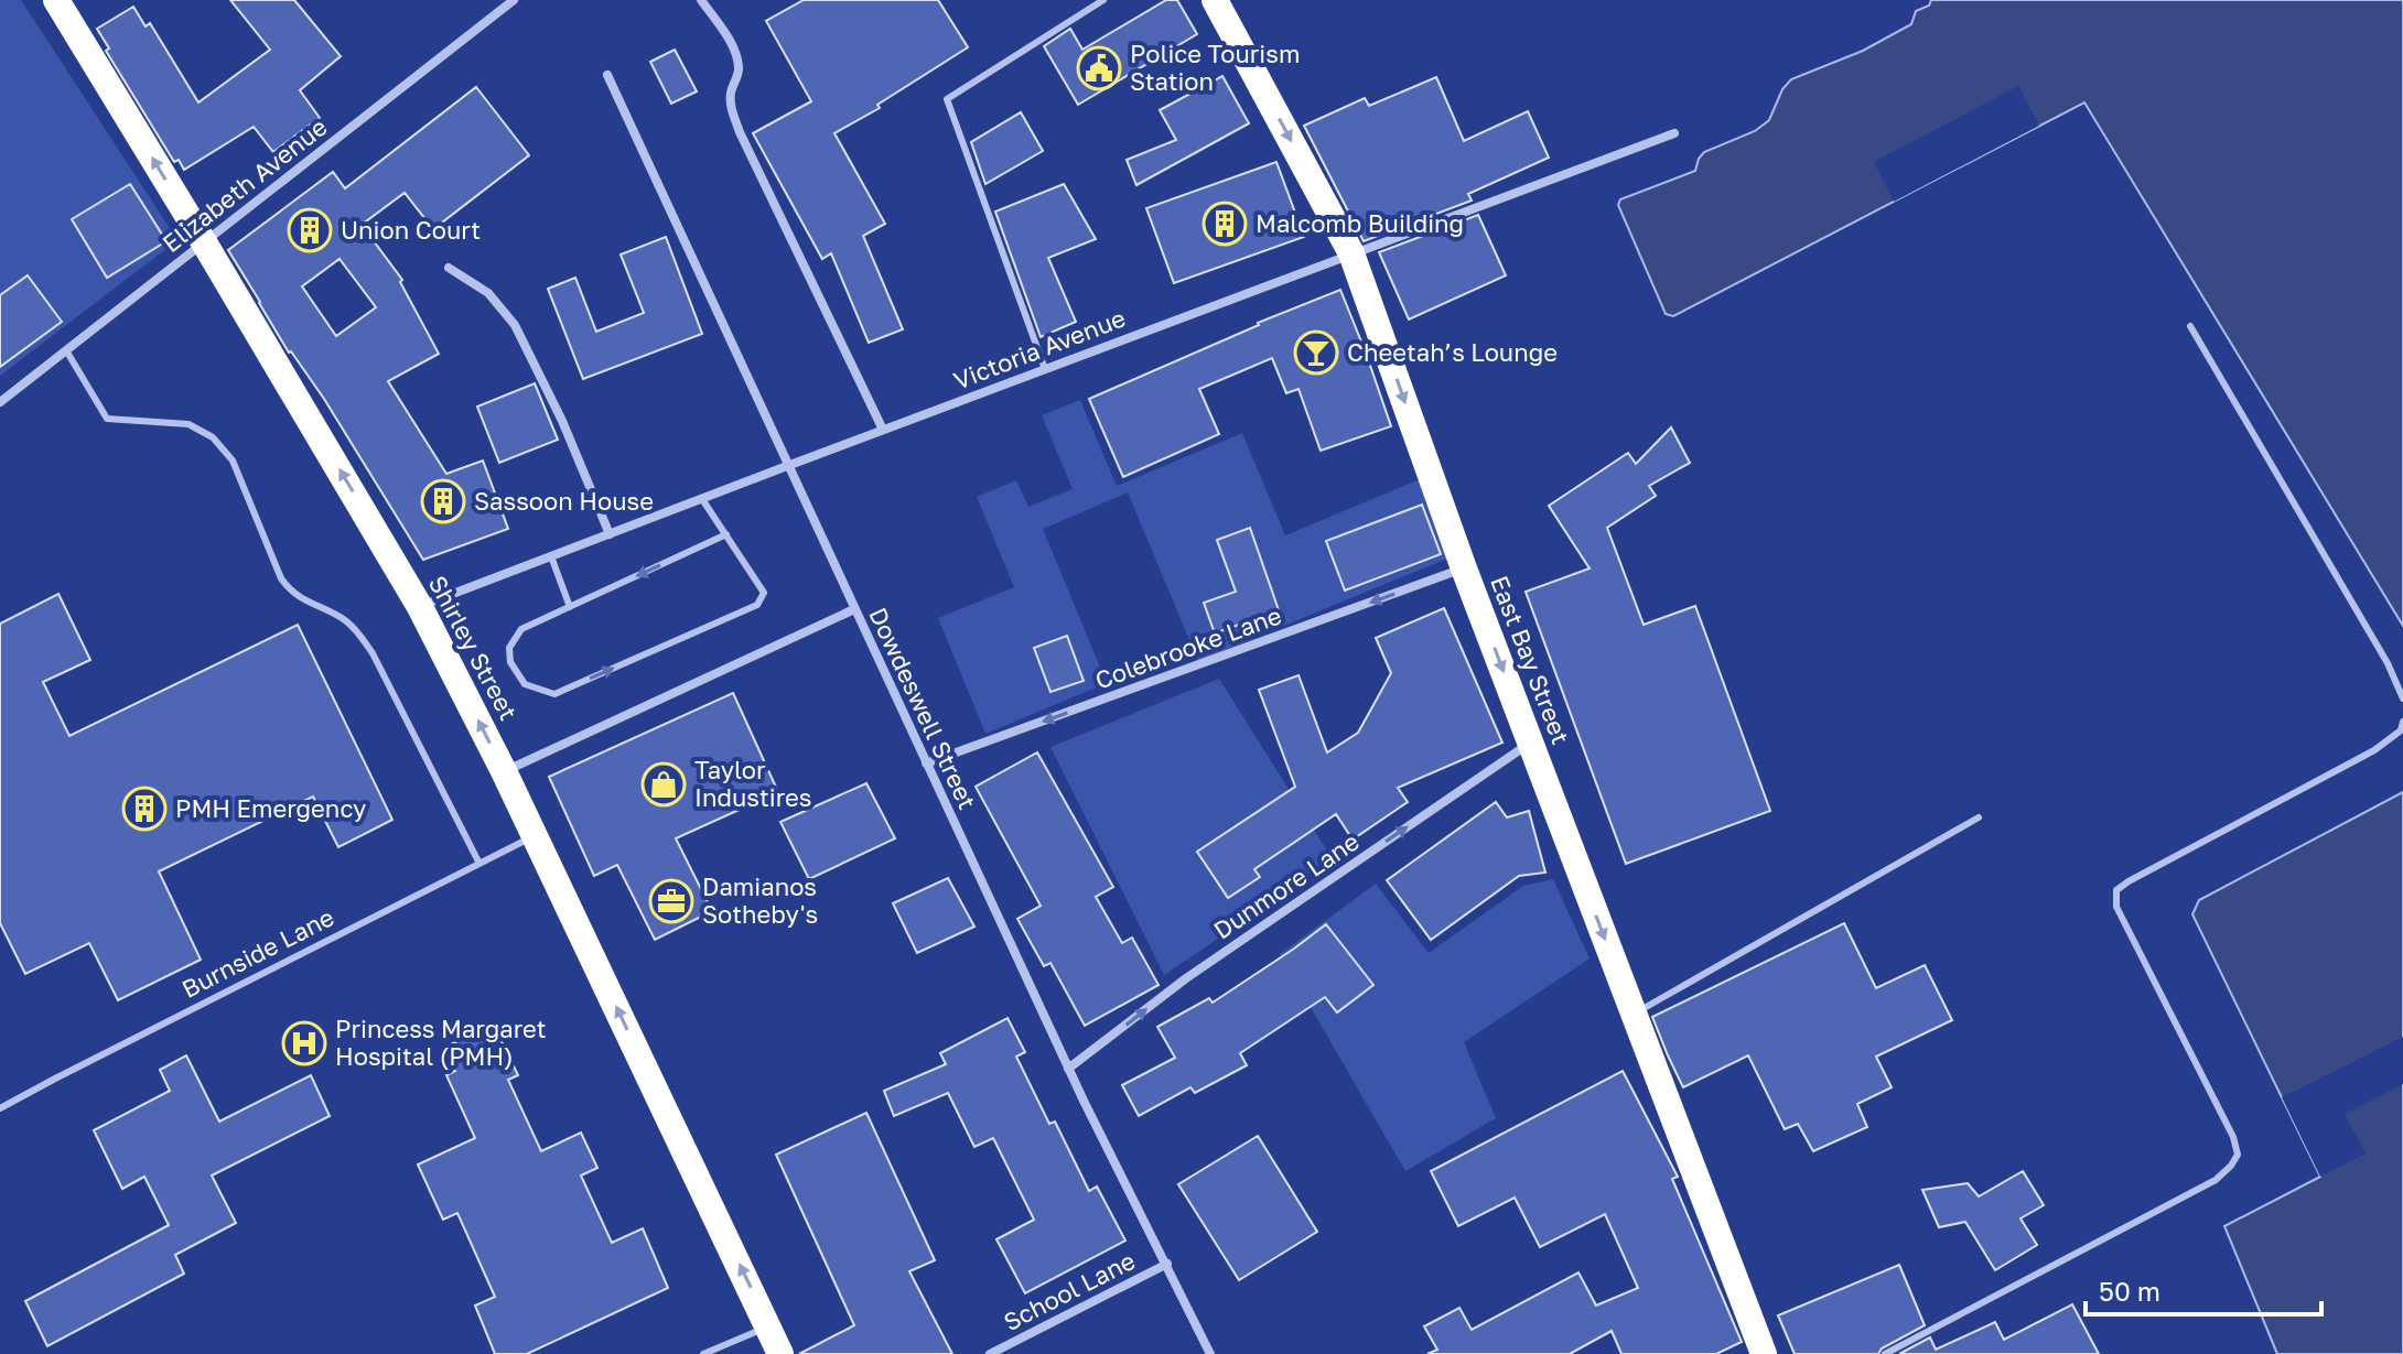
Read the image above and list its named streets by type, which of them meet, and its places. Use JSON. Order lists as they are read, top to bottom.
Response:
{
  "streets": {
    "highway": ["Shirley Street", "East Bay Street"],
    "street": [
      "Elizabeth Avenue",
      "Victoria Avenue",
      "Colebrooke Lane",
      "Dowdeswell Street",
      "Dunmore Lane",
      "School Lane"
    ],
    "lane": ["Burnside Lane"]
  },
  "crossings": [
    ["Elizabeth Avenue", "Shirley Street"],
    ["Victoria Avenue", "Shirley Street"],
    ["Victoria Avenue", "East Bay Street"],
    ["Victoria Avenue", "Dowdeswell Street"],
    ["Shirley Street", "Burnside Lane"],
    ["Colebrooke Lane", "East Bay Street"],
    ["Colebrooke Lane", "Dowdeswell Street"],
    ["East Bay Street", "Dunmore Lane"],
    ["Dowdeswell Street", "Dunmore Lane"],
    ["Dowdeswell Street", "School Lane"]
  ],
  "one_way": [
    "Shirley Street",
    "Colebrooke Lane",
    "East Bay Street",
    "Dunmore Lane"
  ],
  "places": {
    "public building": ["Police Tourism Station"],
    "building": [
      "Malcomb Building",
      "Union Court",
      "Sassoon House",
      "PMH Emergency"
    ],
    "bar": ["Cheetah’s Lounge"],
    "shop": ["Taylor Industires"],
    "office": ["Damianos Sotheby's"],
    "hospital": ["Princess Margaret Hospital (PMH)"]
  },
  "scale_bar": "50 m"
}
